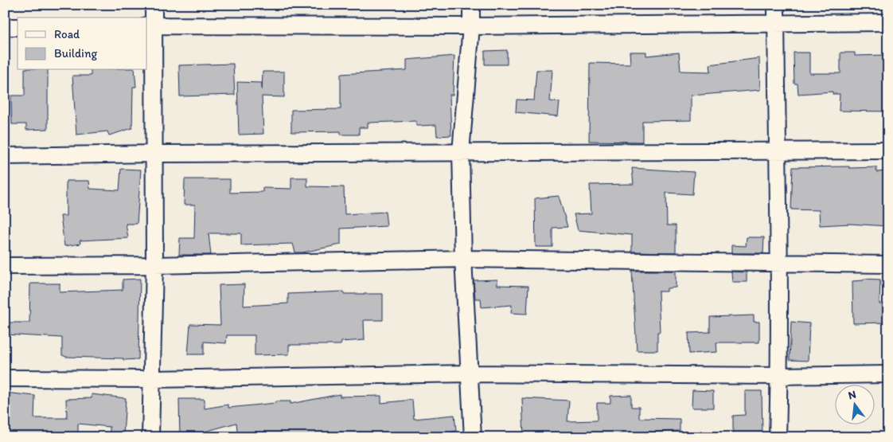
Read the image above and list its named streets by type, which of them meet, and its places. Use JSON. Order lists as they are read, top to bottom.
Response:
{
  "legend": ["Road", "Building"],
  "north": "top"
}
